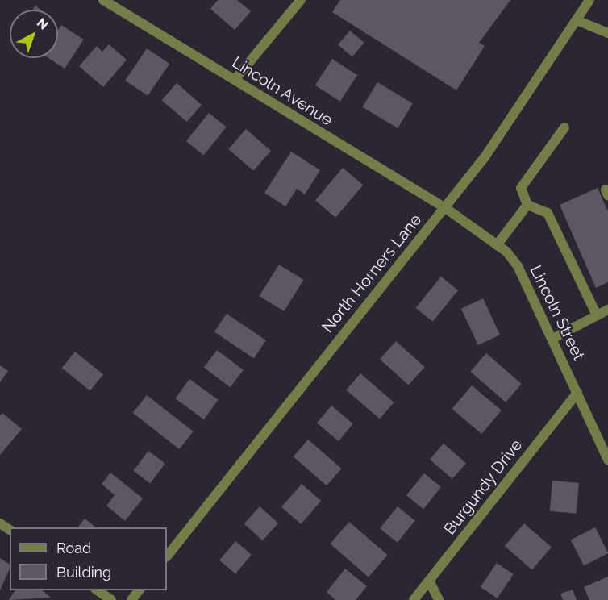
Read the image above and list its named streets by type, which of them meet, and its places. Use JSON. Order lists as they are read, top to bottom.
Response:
{
  "streets": {
    "street": [
      "Lincoln Avenue",
      "North Horners Lane",
      "Lincoln Street",
      "Burgundy Drive"
    ]
  },
  "crossings": [
    ["Lincoln Avenue", "North Horners Lane"],
    ["Lincoln Avenue", "Lincoln Street"],
    ["North Horners Lane", "Lincoln Street"],
    ["Lincoln Street", "Burgundy Drive"]
  ],
  "legend": ["Road", "Building"],
  "north": "top right"
}
